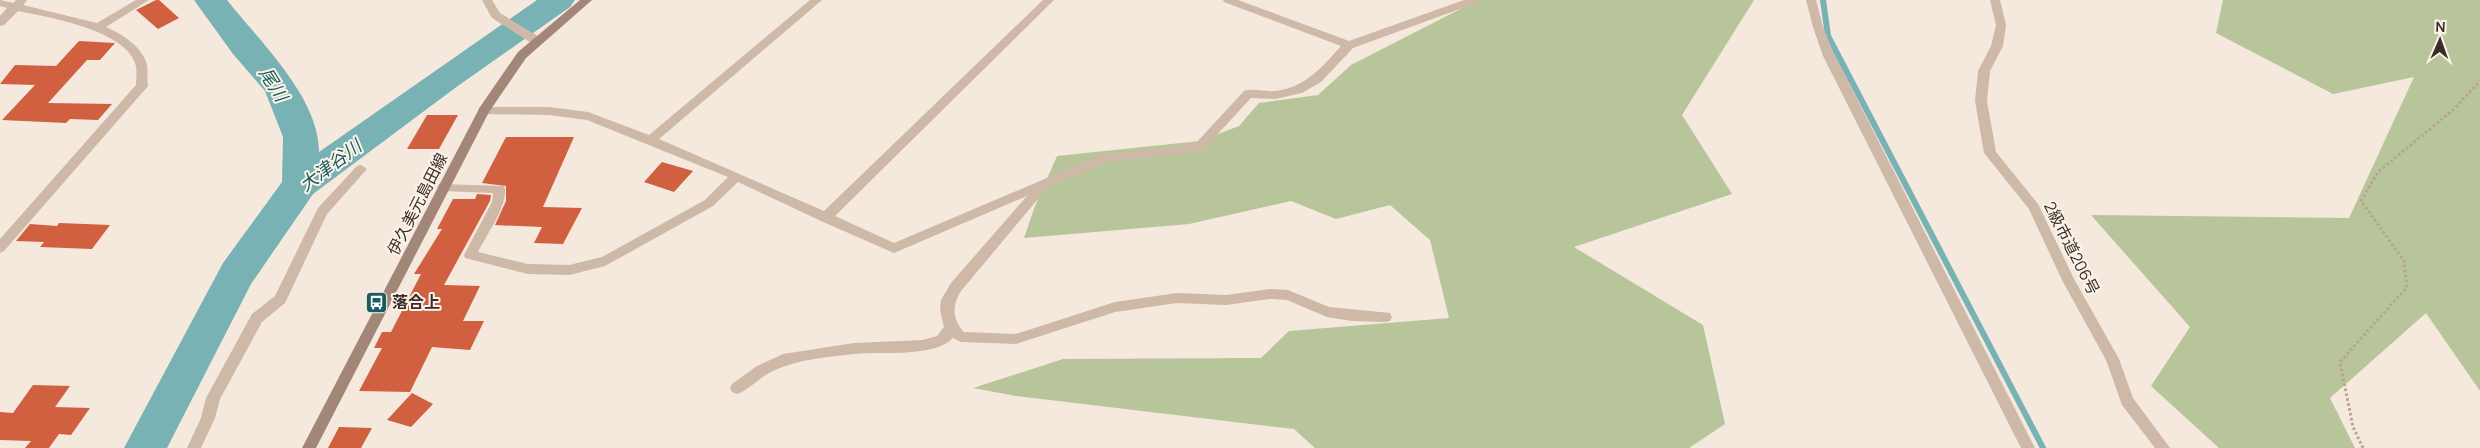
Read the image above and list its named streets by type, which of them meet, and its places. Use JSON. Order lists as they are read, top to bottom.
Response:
{
  "streets": {
    "main road": ["伊久美元島田線"],
    "street": ["2級市道206号"]
  },
  "water": ["尾川", "大津谷川"],
  "places": {
    "bus stop": ["落合上"]
  },
  "north": "top"
}
